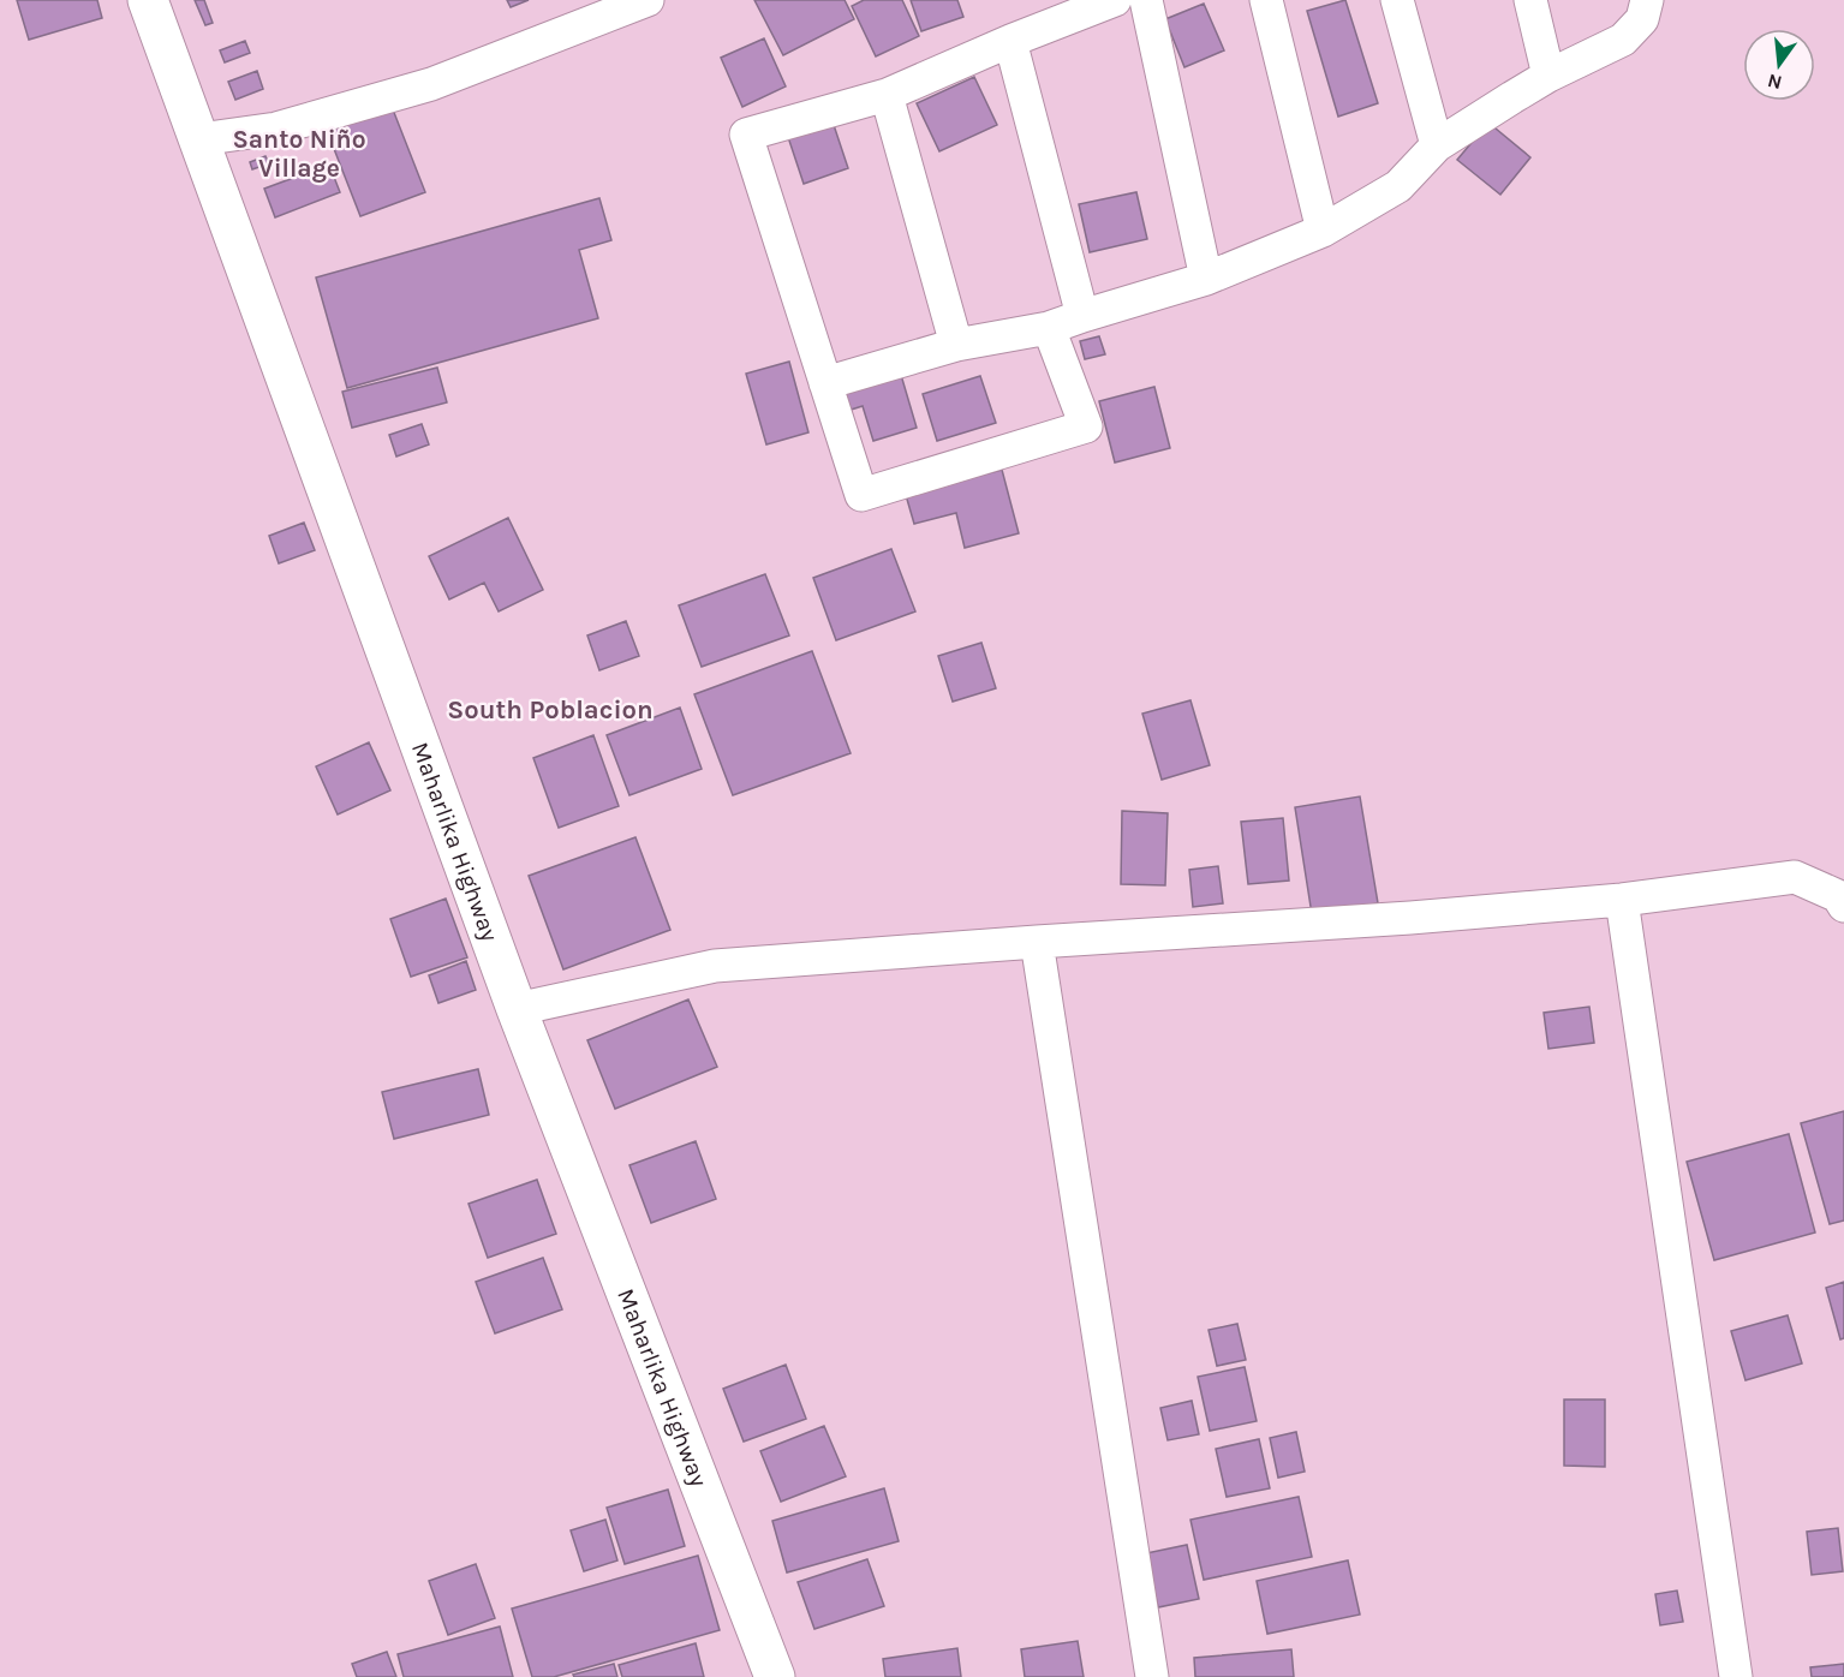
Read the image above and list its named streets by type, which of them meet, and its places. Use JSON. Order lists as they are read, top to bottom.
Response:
{
  "streets": {
    "highway": ["Maharlika Highway"]
  },
  "districts": ["Santo Niño Village", "South Poblacion"],
  "north": "bottom"
}
